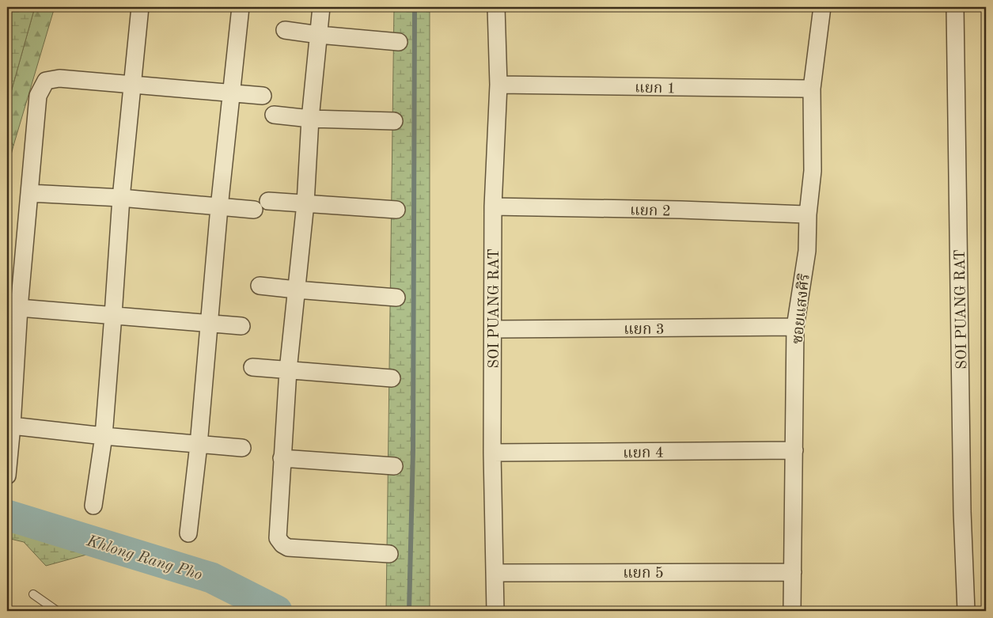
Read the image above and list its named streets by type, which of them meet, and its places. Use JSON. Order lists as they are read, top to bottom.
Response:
{
  "streets": {
    "street": [
      "แยก 1",
      "แยก 2",
      "SOI PUANG RAT",
      "ซอยแสงศิริ",
      "แยก 3",
      "แยก 4",
      "แยก 5"
    ]
  },
  "crossings": [
    ["แยก 1", "SOI PUANG RAT"],
    ["แยก 1", "ซอยแสงศิริ"],
    ["แยก 2", "SOI PUANG RAT"],
    ["แยก 2", "ซอยแสงศิริ"],
    ["SOI PUANG RAT", "แยก 3"],
    ["SOI PUANG RAT", "แยก 4"],
    ["SOI PUANG RAT", "แยก 5"],
    ["ซอยแสงศิริ", "แยก 3"],
    ["ซอยแสงศิริ", "แยก 4"],
    ["ซอยแสงศิริ", "แยก 5"]
  ],
  "water": ["Khlong Rang Pho"]
}
